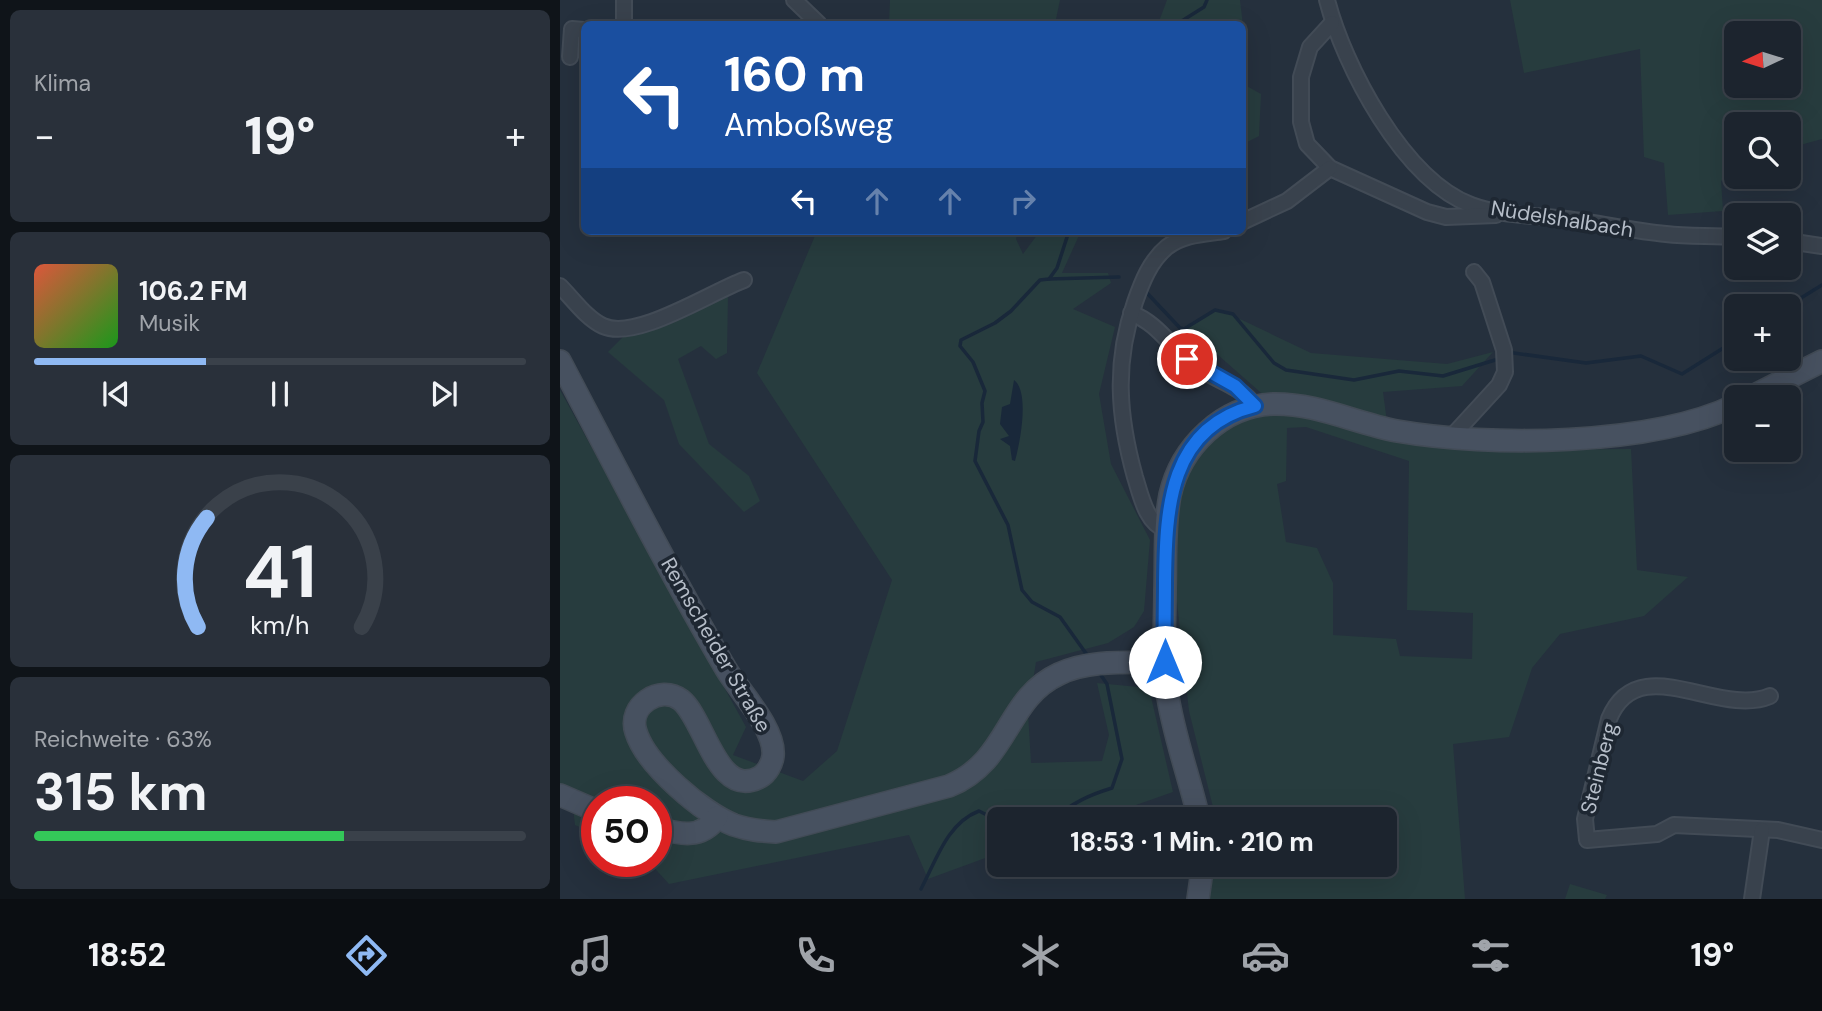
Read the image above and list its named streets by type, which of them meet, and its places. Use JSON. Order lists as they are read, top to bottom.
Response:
{
  "streets": {
    "main road": ["Remscheider Straße"],
    "street": ["Nüdelshalbach", "Steinberg"]
  },
  "north": "left",
  "page": {
    "tile": [
      "Klima",
      ["Reichweite · 63%", "315 km"]
    ],
    "map_buttons": ["+", "−"],
    "turn": ["160 m", "Amboßweg"],
    "heat": ["−", "19°", "+"],
    "song": ["106.2 FM", "Musik"],
    "limit": "50",
    "trip": "18:53 · 1 Min. · 210 m",
    "tabs": ["18:52", "19°"],
    "gauge": ["41", "km/h"]
  }
}
